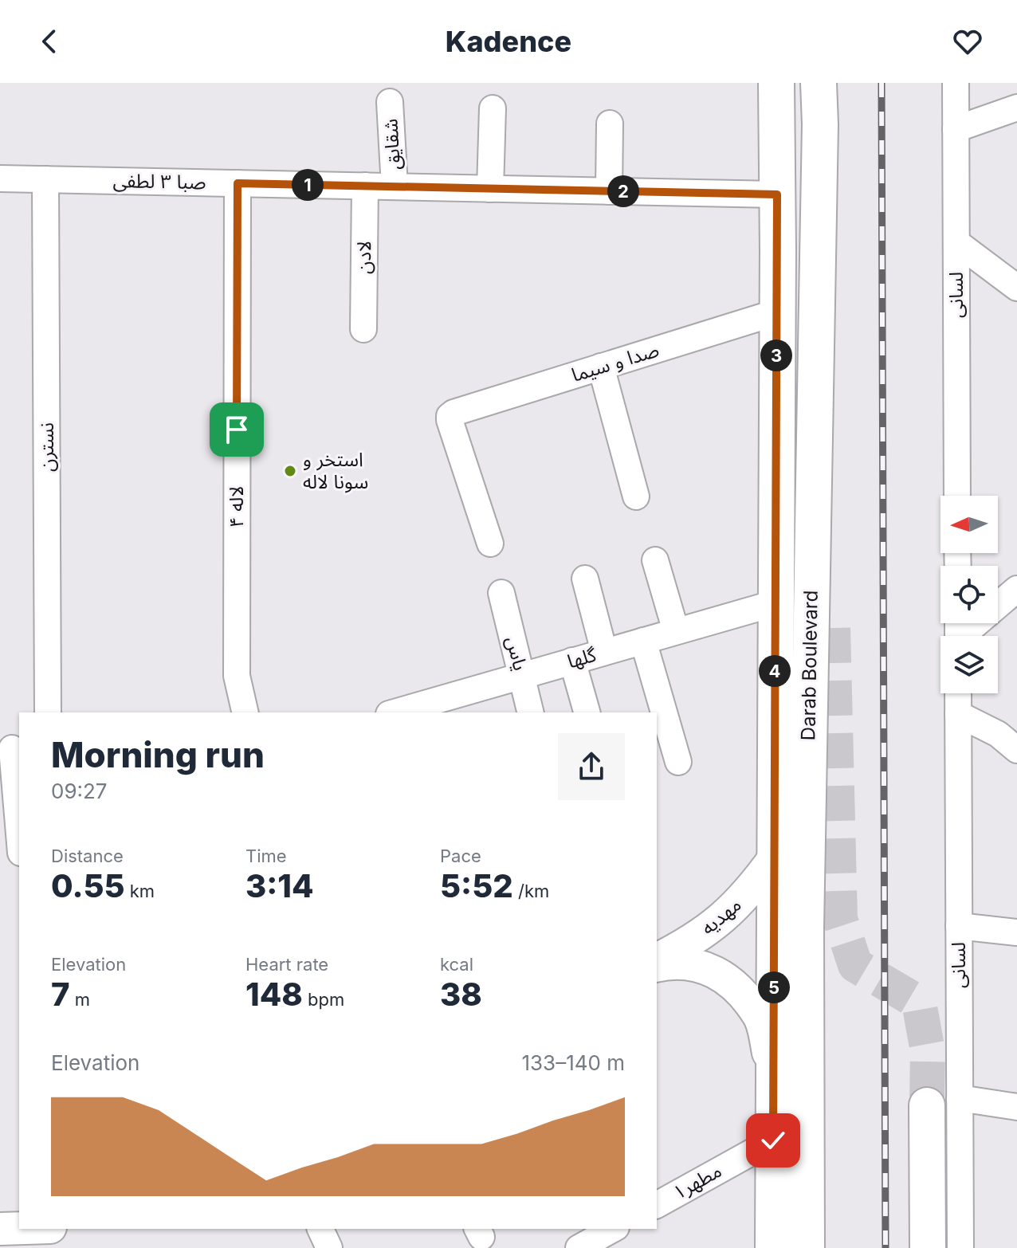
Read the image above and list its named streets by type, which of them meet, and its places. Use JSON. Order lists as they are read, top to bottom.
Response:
{
  "streets": {
    "main road": ["Darab Boulevard"],
    "street": [
      "شقایق",
      "صبا ۳ لطفی",
      "لادن",
      "لسانی",
      "صدا و سیما",
      "نسترن",
      "لاله ۴",
      "یاس",
      "گلها",
      "مهدیه",
      "مطهر۱"
    ]
  },
  "crossings": [
    ["شقایق", "صبا ۳ لطفی"],
    ["صبا ۳ لطفی", "لادن"],
    ["صبا ۳ لطفی", "نسترن"],
    ["صبا ۳ لطفی", "لاله ۴"],
    ["صبا ۳ لطفی", "Darab Boulevard"],
    ["صدا و سیما", "Darab Boulevard"],
    ["یاس", "گلها"],
    ["گلها", "Darab Boulevard"],
    ["Darab Boulevard", "مهدیه"],
    ["Darab Boulevard", "مطهر۱"]
  ],
  "places": ["استخر و سونا لاله"],
  "north": "left",
  "page": {
    "header": "Kadence",
    "pins": [
      "1",
      "2",
      "3",
      "4",
      "5"
    ],
    "heading": ["Morning run", "09:27"],
    "stats": [
      ["Distance", "0.55 km"],
      ["Time", "3:14"],
      ["Pace", "5:52 /km"],
      ["Elevation", "7 m"],
      ["Heart rate", "148 bpm"],
      ["kcal", "38"]
    ],
    "chart": ["Elevation", "133–140 m"]
  }
}
